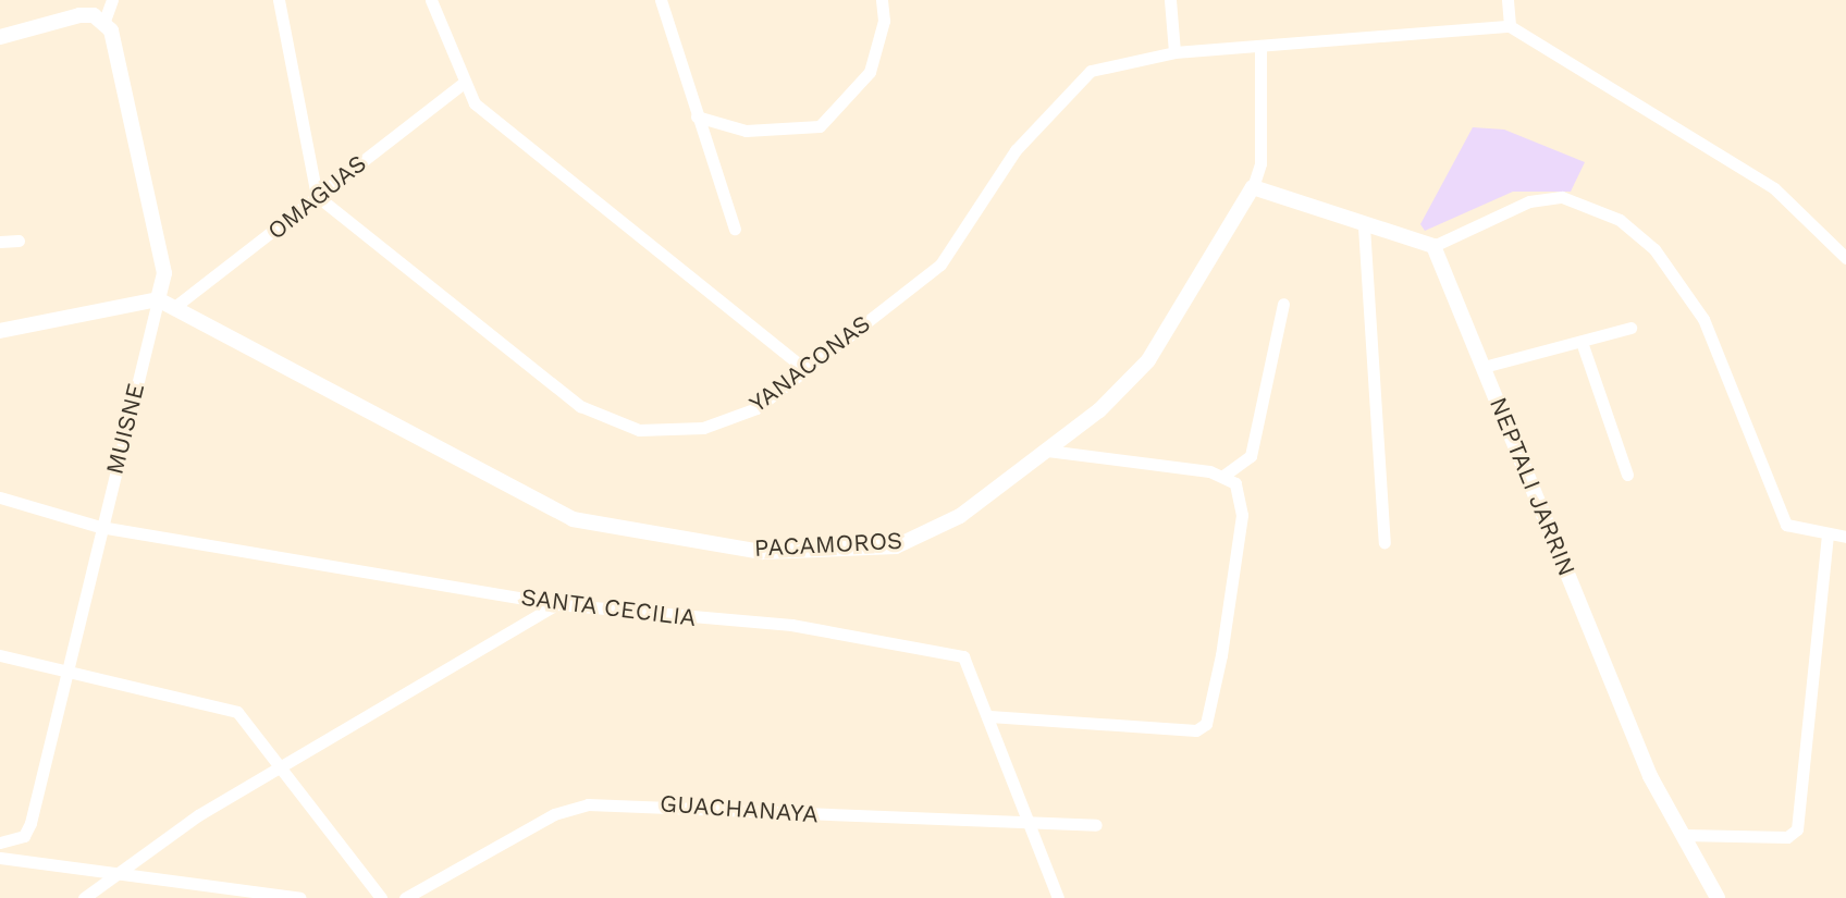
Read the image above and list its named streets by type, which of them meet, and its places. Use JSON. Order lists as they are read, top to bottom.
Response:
{
  "streets": {
    "street": [
      "OMAGUAS",
      "YANACONAS",
      "MUISNE",
      "NEPTALI JARRIN",
      "PACAMOROS",
      "SANTA CECILIA",
      "GUACHANAYA"
    ]
  },
  "crossings": [
    ["OMAGUAS", "YANACONAS"],
    ["OMAGUAS", "PACAMOROS"],
    ["YANACONAS", "PACAMOROS"],
    ["MUISNE", "PACAMOROS"],
    ["MUISNE", "SANTA CECILIA"],
    ["SANTA CECILIA", "GUACHANAYA"]
  ]
}
